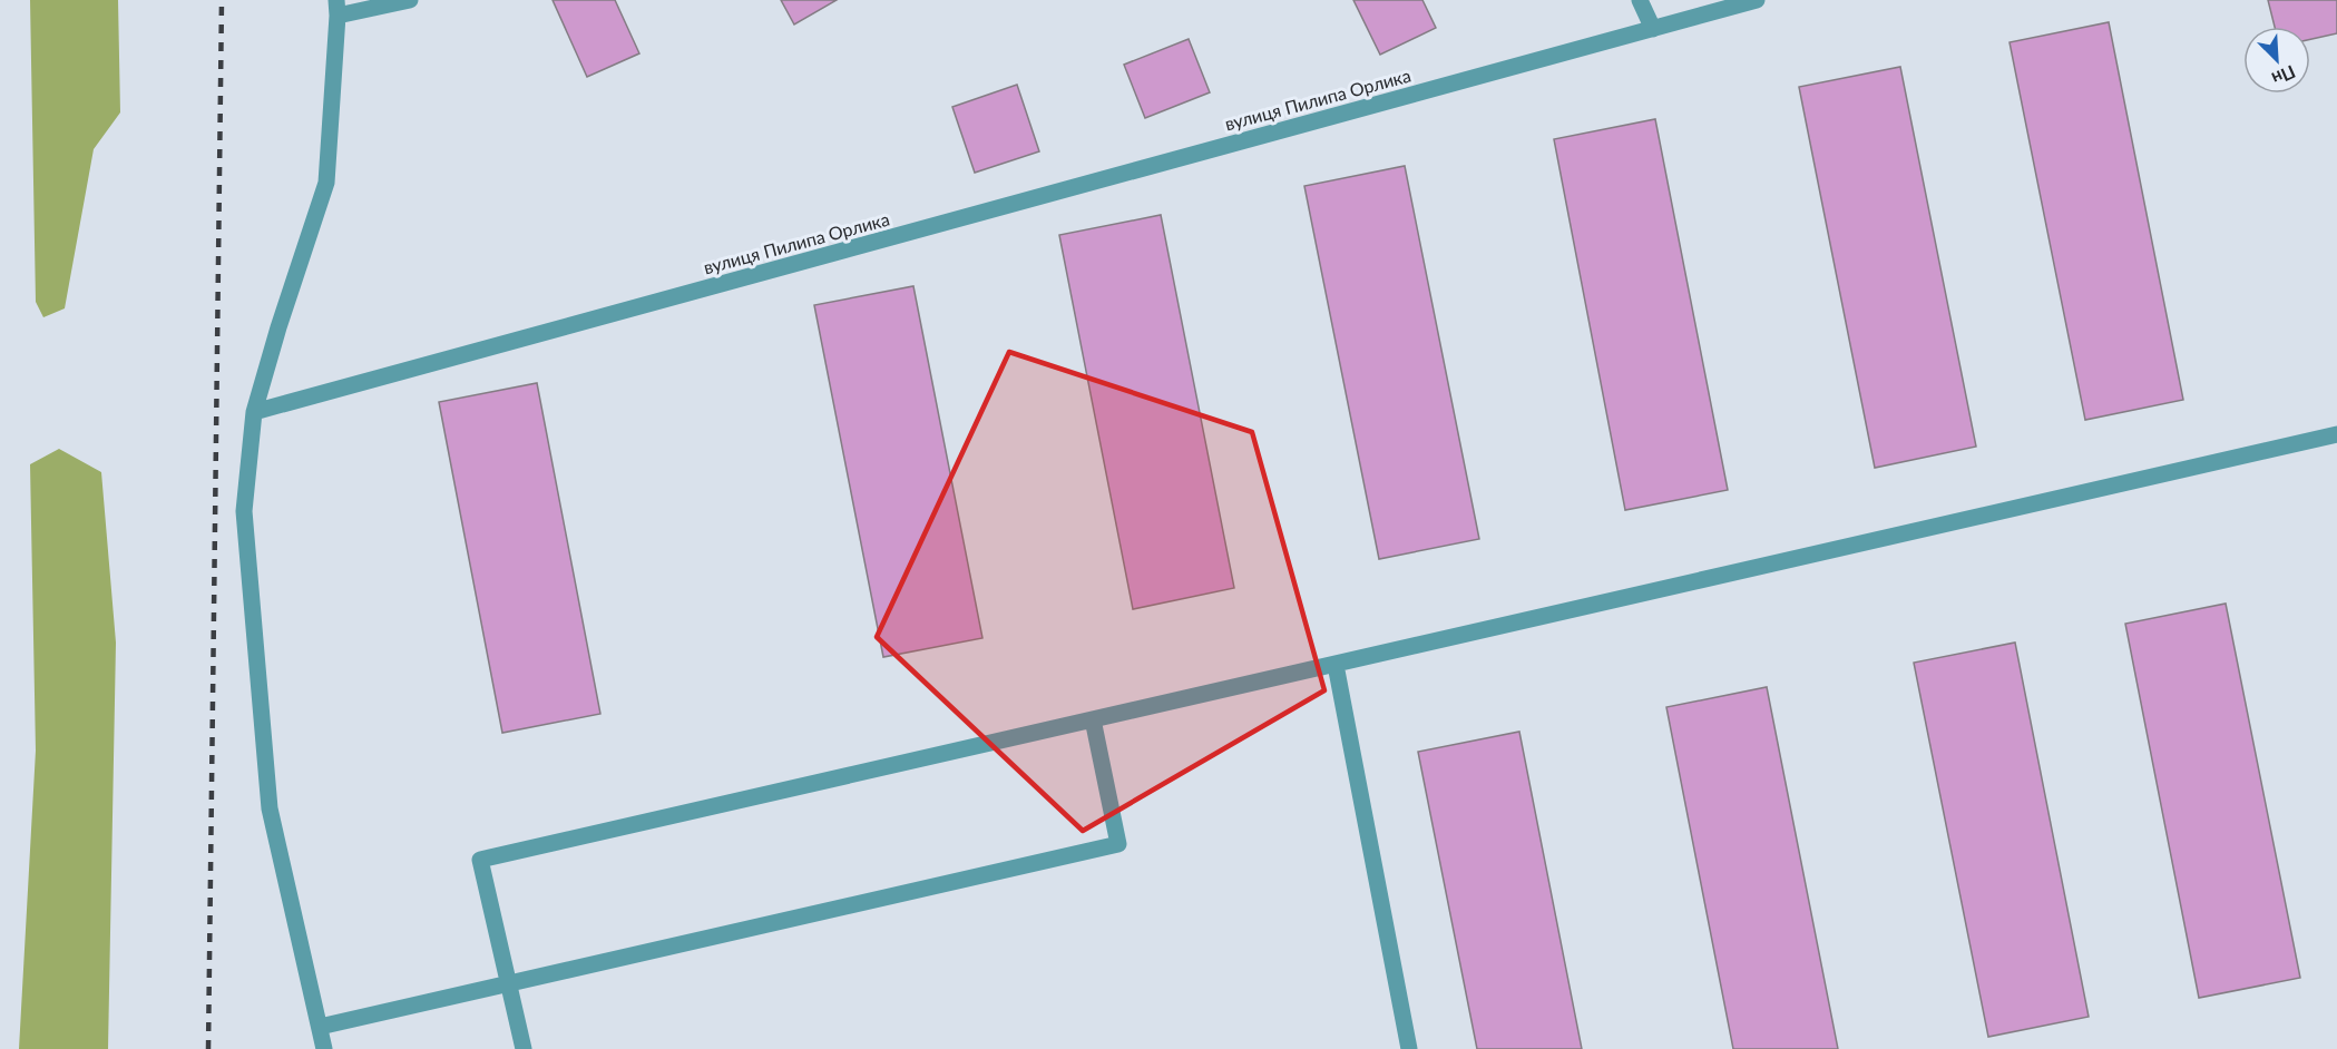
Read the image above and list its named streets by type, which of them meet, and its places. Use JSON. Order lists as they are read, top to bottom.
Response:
{
  "streets": {
    "street": ["вулиця Пилипа Орлика"]
  },
  "north": "bottom right"
}
